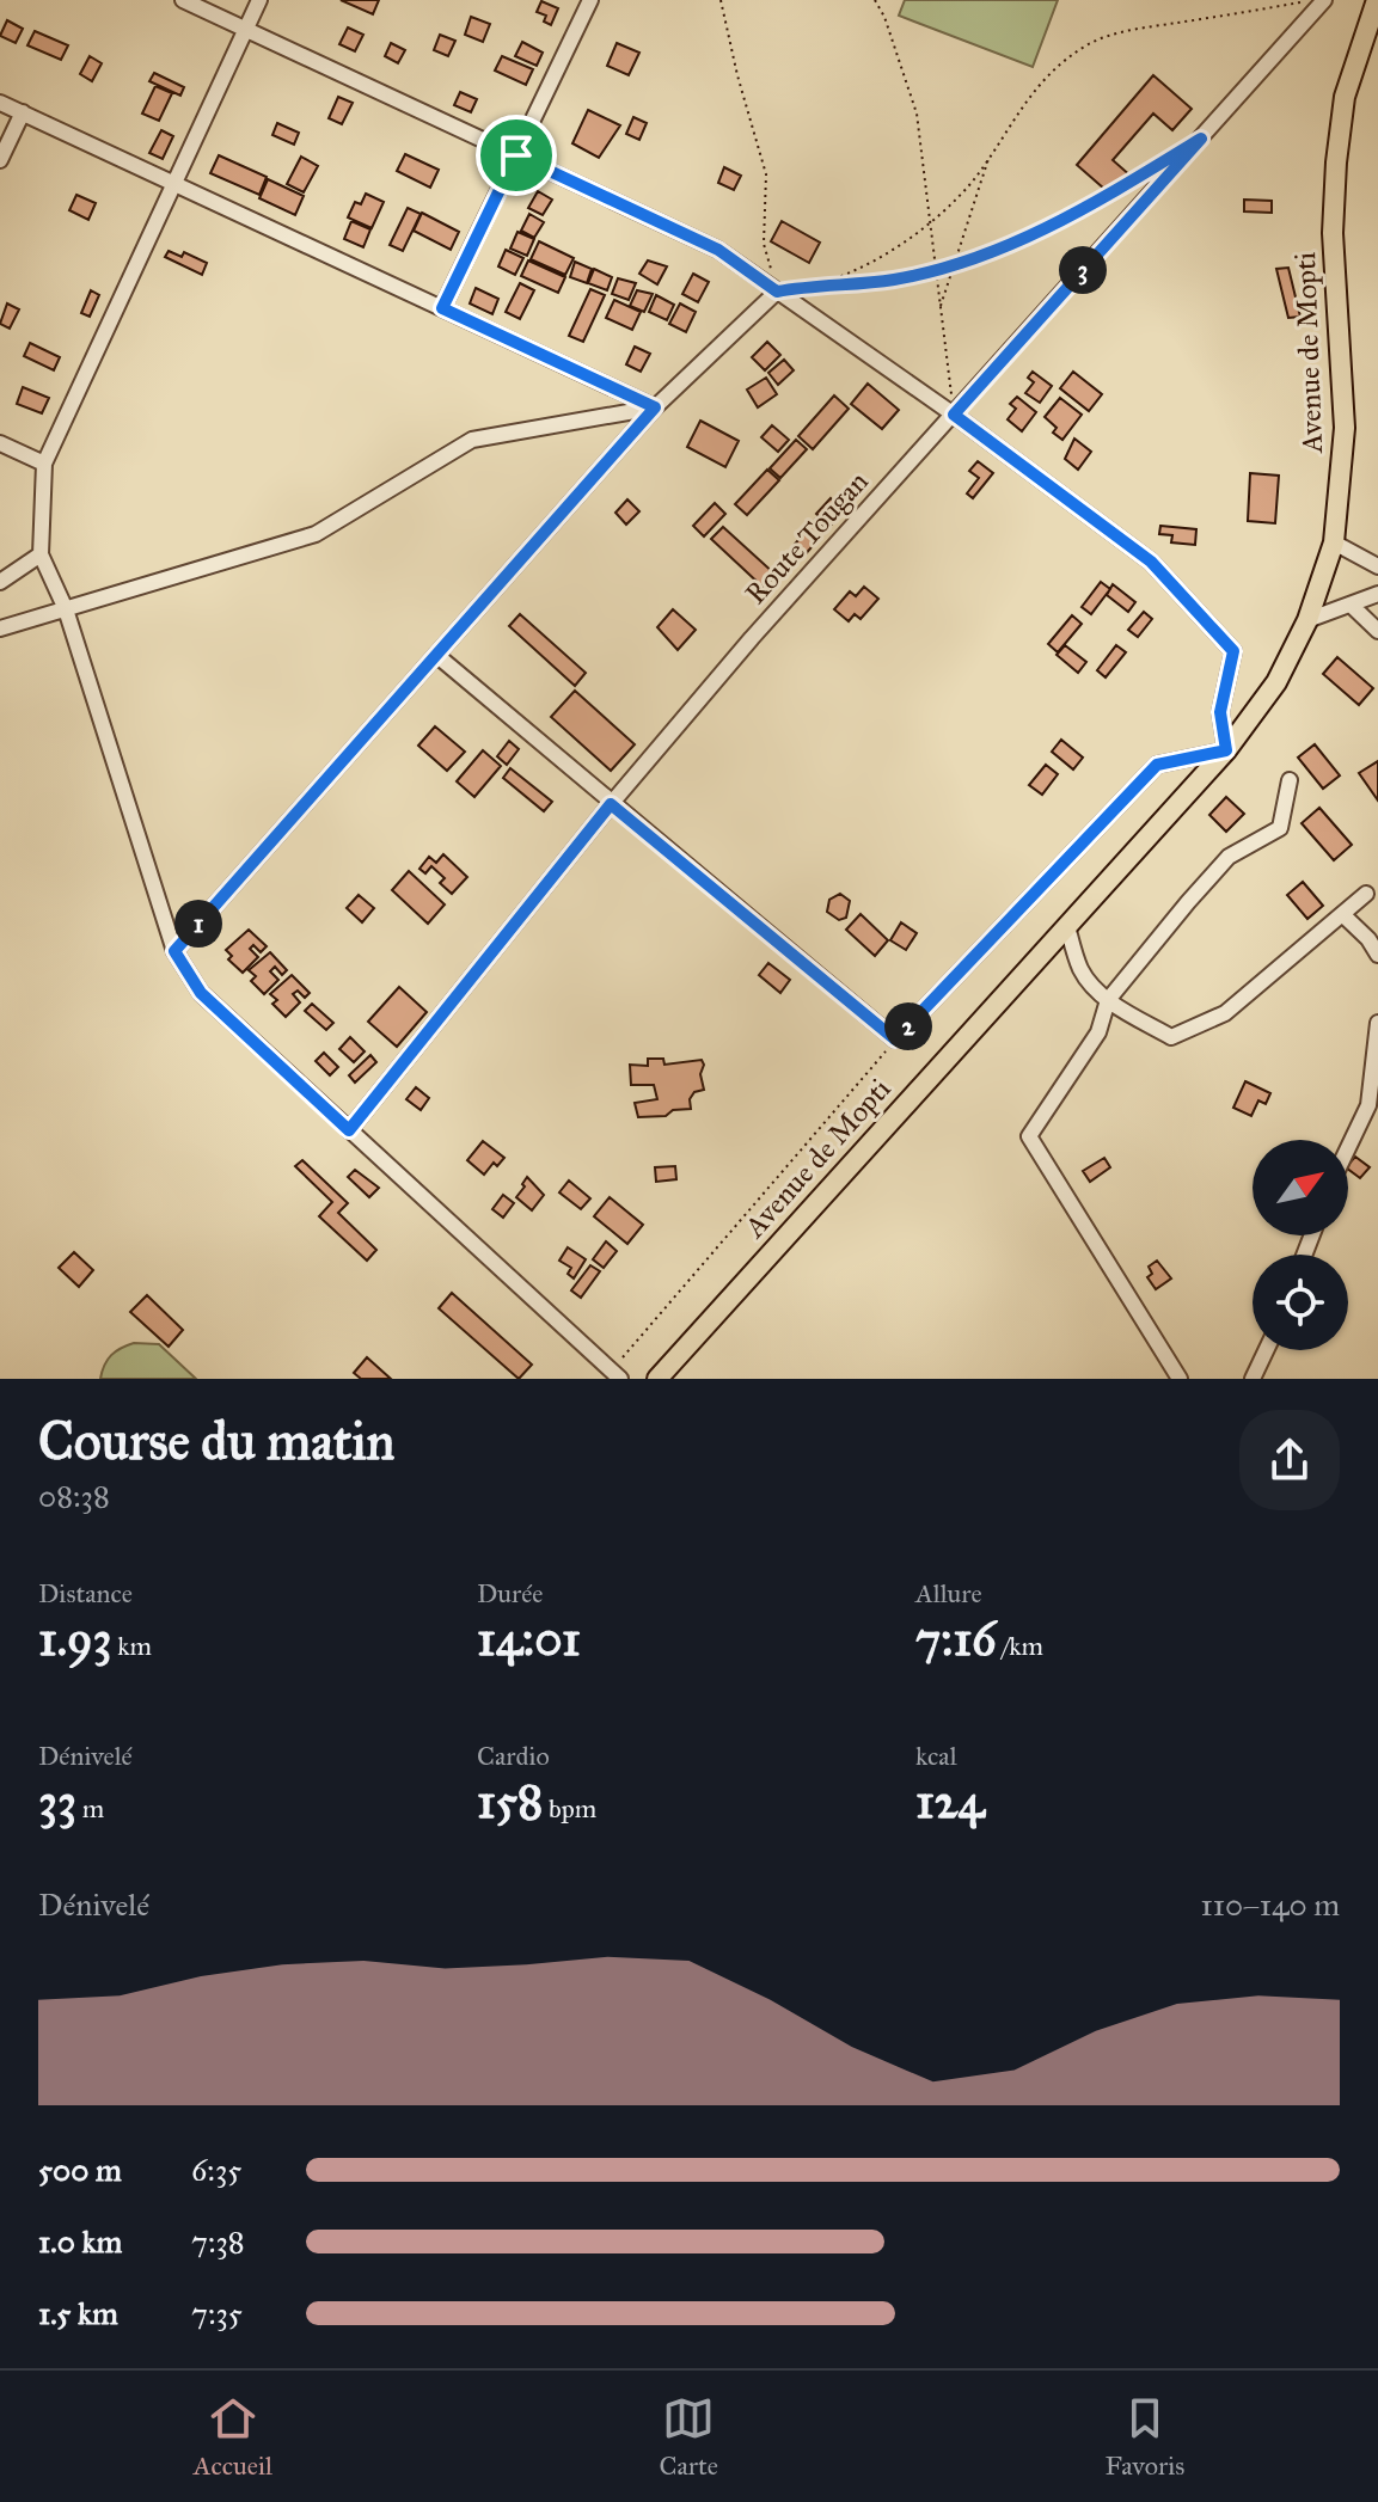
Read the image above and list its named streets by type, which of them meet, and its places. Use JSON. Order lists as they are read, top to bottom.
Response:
{
  "streets": {
    "main road": ["Avenue de Mopti"],
    "street": ["Route Tougan"]
  },
  "north": "top right",
  "page": {
    "pins": ["3", "1", "2"],
    "heading": ["Course du matin", "08:38"],
    "stats": [
      ["Distance", "1.93 km"],
      ["Durée", "14:01"],
      ["Allure", "7:16 /km"],
      ["Dénivelé", "33 m"],
      ["Cardio", "158 bpm"],
      ["kcal", "124"]
    ],
    "chart": ["Dénivelé", "110–140 m"],
    "list": [
      {
        "name": "500 m",
        "note": "6:35"
      },
      {
        "name": "1.0 km",
        "note": "7:38"
      },
      {
        "name": "1.5 km",
        "note": "7:35"
      }
    ],
    "tabs": ["Accueil", "Carte", "Favoris"]
  }
}
